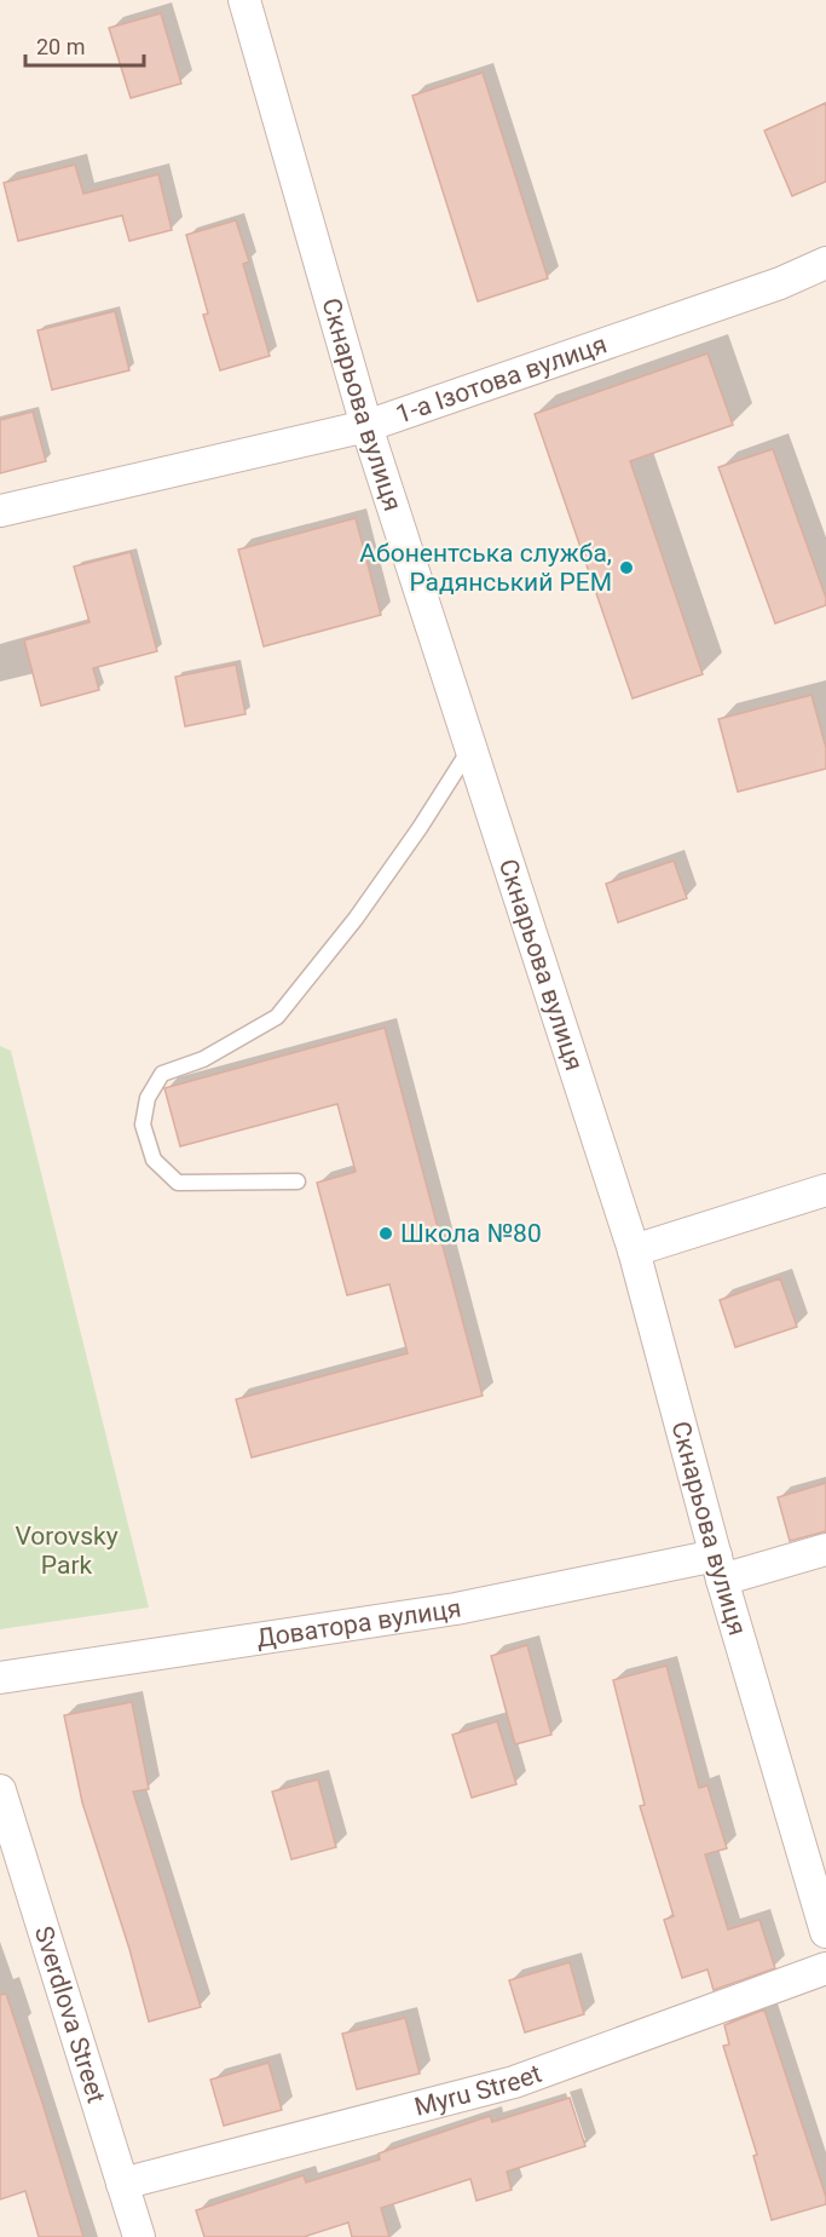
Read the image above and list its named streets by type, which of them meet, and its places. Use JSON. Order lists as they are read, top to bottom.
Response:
{
  "streets": {
    "street": [
      "1-а Ізотова вулиця",
      "Скнарьова вулиця",
      "Доватора вулиця",
      "Sverdlova Street",
      "Myru Street"
    ]
  },
  "crossings": [
    ["1-а Ізотова вулиця", "Скнарьова вулиця"],
    ["Скнарьова вулиця", "Доватора вулиця"],
    ["Sverdlova Street", "Myru Street"]
  ],
  "parks": ["Vorovsky Park"],
  "places": ["Абонентська служба, Радянський РЕМ", "Школа №80"],
  "scale_bar": "20 m"
}
